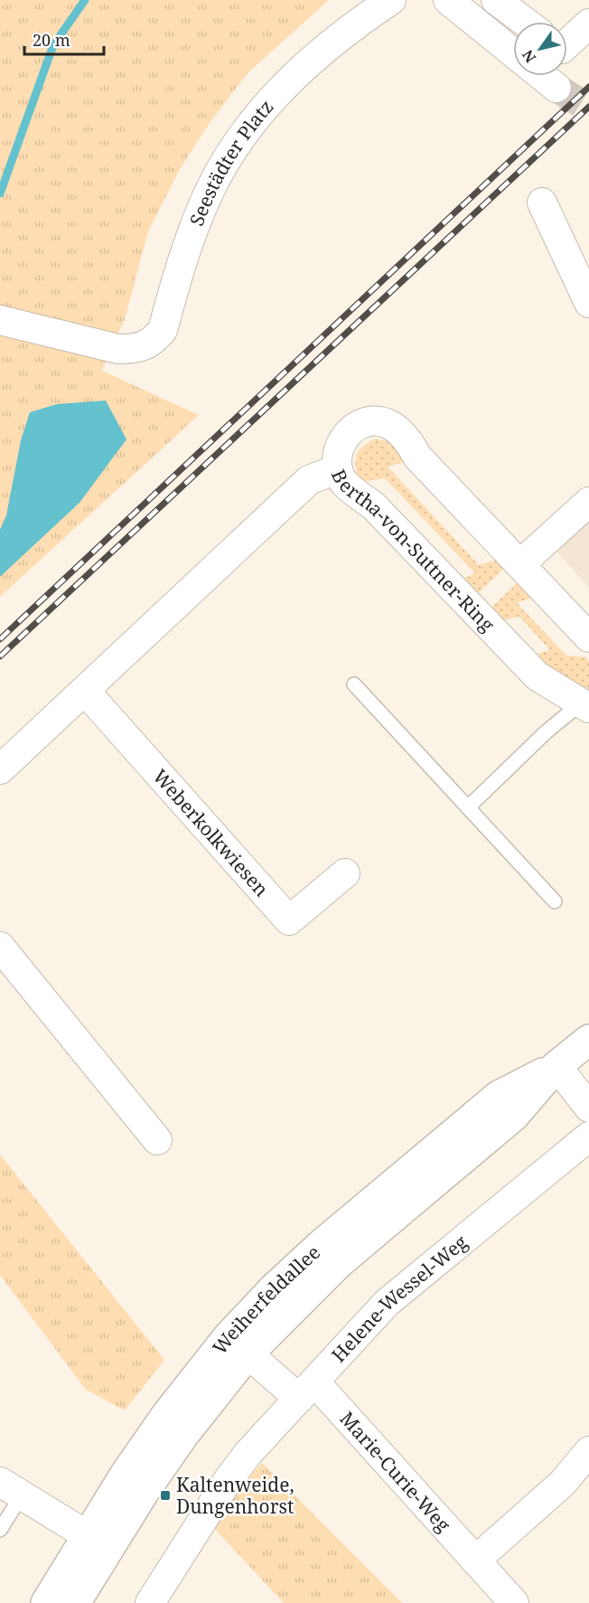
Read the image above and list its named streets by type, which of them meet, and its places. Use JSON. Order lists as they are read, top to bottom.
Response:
{
  "streets": {
    "main road": ["Weiherfeldallee"],
    "street": [
      "Seestädter Platz",
      "Bertha-von-Suttner-Ring",
      "Weberkolkwiesen",
      "Helene-Wessel-Weg",
      "Marie-Curie-Weg"
    ]
  },
  "crossings": [
    ["Helene-Wessel-Weg", "Marie-Curie-Weg"],
    ["Weiherfeldallee", "Marie-Curie-Weg"]
  ],
  "places": {
    "transit": ["Kaltenweide, Dungenhorst"]
  },
  "scale_bar": "20 m",
  "north": "bottom left"
}
